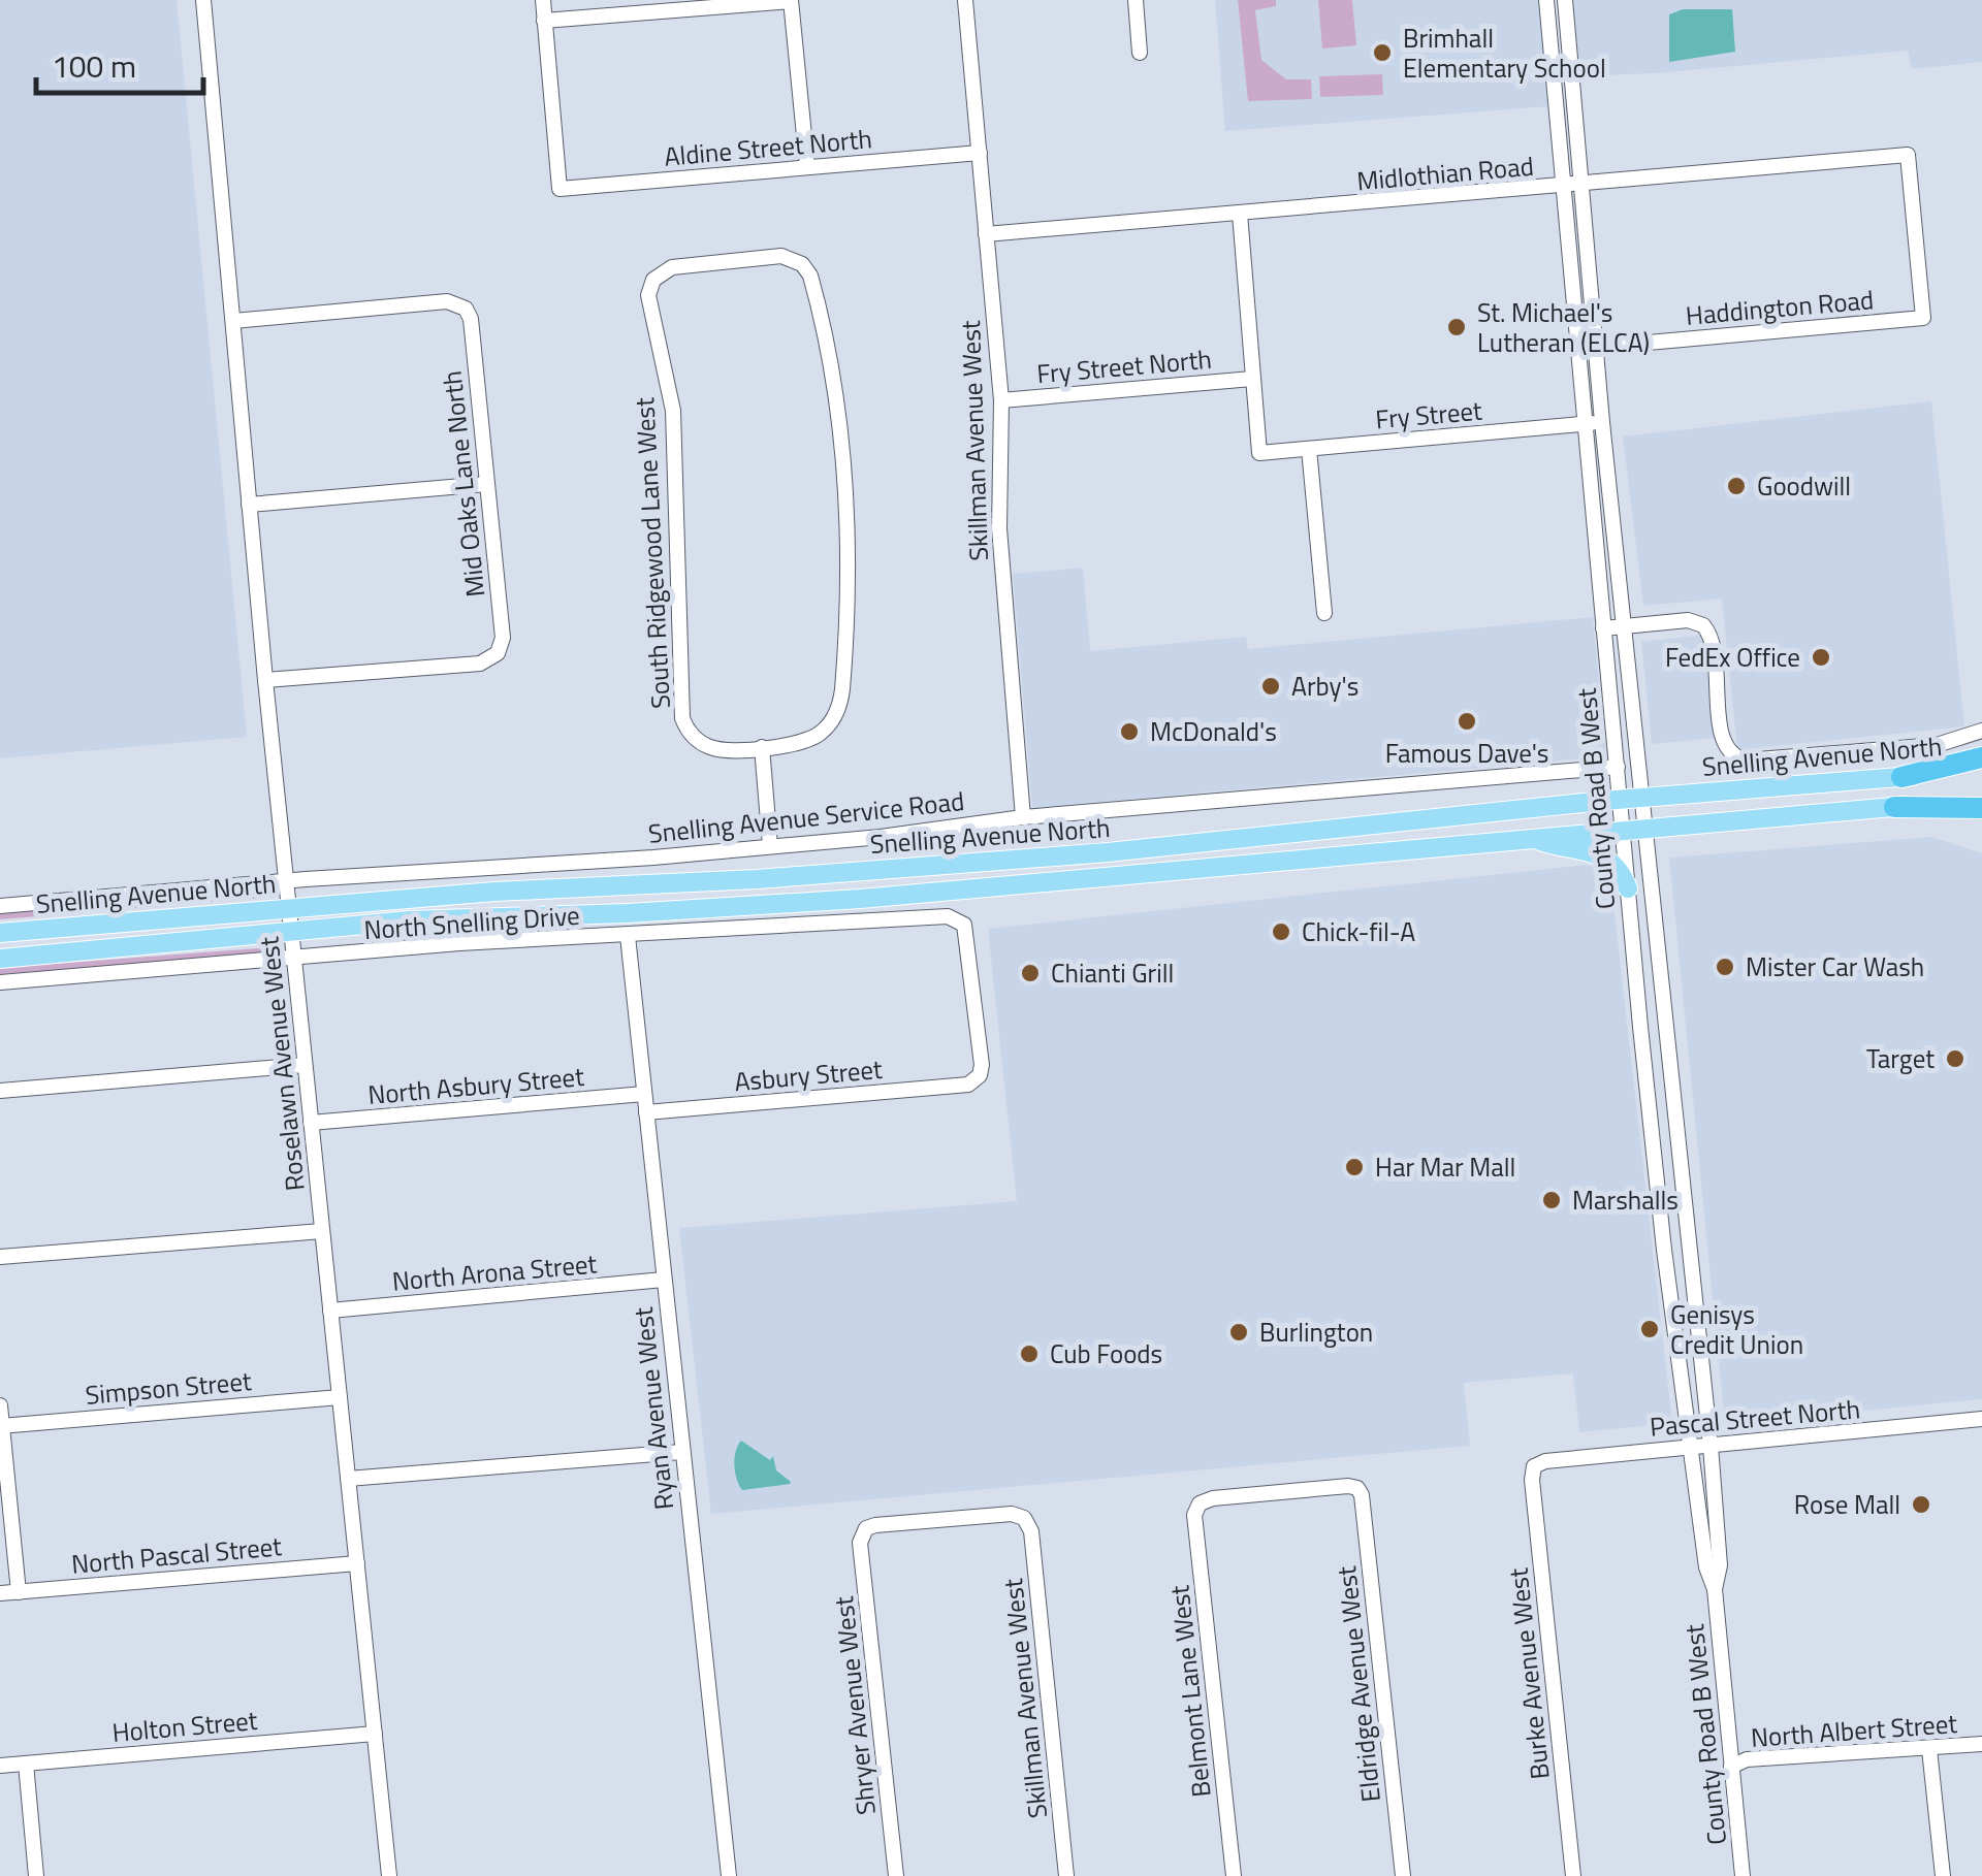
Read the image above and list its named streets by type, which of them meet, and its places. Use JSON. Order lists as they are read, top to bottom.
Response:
{
  "streets": {
    "main road": ["Snelling Avenue North"],
    "street": [
      "Aldine Street North",
      "Midlothian Road",
      "Haddington Road",
      "Fry Street North",
      "Fry Street",
      "Skillman Avenue West",
      "Mid Oaks Lane North",
      "South Ridgewood Lane West",
      "County Road B West",
      "Snelling Avenue Service Road",
      "North Snelling Drive",
      "Roselawn Avenue West",
      "Asbury Street",
      "North Asbury Street",
      "North Arona Street",
      "Simpson Street",
      "Ryan Avenue West",
      "Pascal Street North",
      "North Pascal Street",
      "Burke Avenue West",
      "Eldridge Avenue West",
      "Belmont Lane West",
      "Shryer Avenue West",
      "Holton Street",
      "North Albert Street"
    ]
  },
  "crossings": [
    ["Aldine Street North", "Skillman Avenue West"],
    ["Midlothian Road", "Haddington Road"],
    ["Midlothian Road", "Skillman Avenue West"],
    ["Midlothian Road", "County Road B West"],
    ["Haddington Road", "County Road B West"],
    ["Fry Street North", "Fry Street"],
    ["Fry Street North", "Skillman Avenue West"],
    ["Fry Street", "County Road B West"],
    ["Skillman Avenue West", "Snelling Avenue Service Road"],
    ["Skillman Avenue West", "Shryer Avenue West"],
    ["Mid Oaks Lane North", "Roselawn Avenue West"],
    ["Snelling Avenue North", "County Road B West"],
    ["Snelling Avenue North", "Roselawn Avenue West"],
    ["County Road B West", "Snelling Avenue Service Road"],
    ["County Road B West", "Pascal Street North"],
    ["County Road B West", "North Albert Street"],
    ["Snelling Avenue Service Road", "Roselawn Avenue West"],
    ["North Snelling Drive", "Roselawn Avenue West"],
    ["North Snelling Drive", "Asbury Street"],
    ["North Snelling Drive", "Ryan Avenue West"],
    ["Roselawn Avenue West", "North Asbury Street"],
    ["Roselawn Avenue West", "North Arona Street"],
    ["Roselawn Avenue West", "Simpson Street"],
    ["Roselawn Avenue West", "North Pascal Street"],
    ["Roselawn Avenue West", "Holton Street"],
    ["Asbury Street", "Ryan Avenue West"],
    ["North Asbury Street", "Ryan Avenue West"],
    ["North Arona Street", "Ryan Avenue West"],
    ["Pascal Street North", "Burke Avenue West"],
    ["Eldridge Avenue West", "Belmont Lane West"]
  ],
  "places": [
    "Brimhall Elementary School",
    "St. Michael's Lutheran (ELCA)",
    "Goodwill",
    "FedEx Office",
    "Arby's",
    "Famous Dave's",
    "McDonald's",
    "Chick-fil-A",
    "Mister Car Wash",
    "Chianti Grill",
    "Target",
    "Har Mar Mall",
    "Marshalls",
    "Genisys Credit Union",
    "Burlington",
    "Cub Foods",
    "Rose Mall"
  ],
  "scale_bar": "100 m"
}
